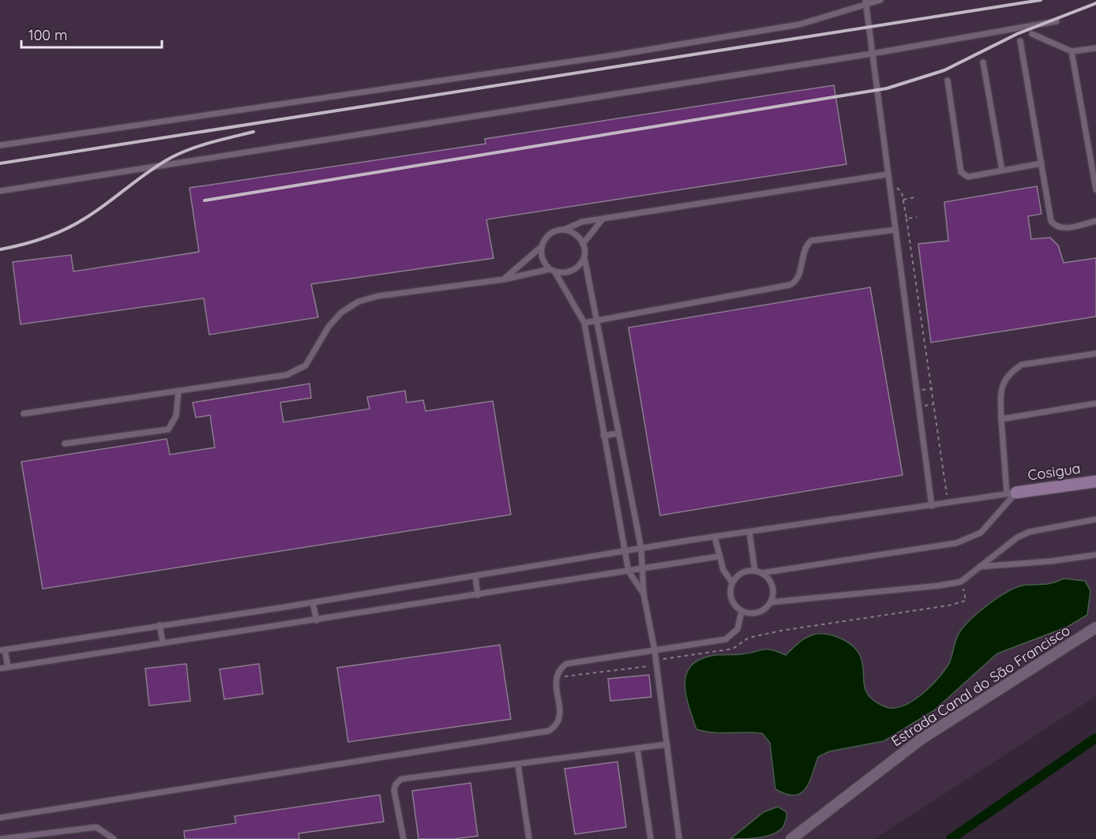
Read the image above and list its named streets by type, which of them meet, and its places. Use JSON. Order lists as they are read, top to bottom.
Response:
{
  "streets": {
    "street": ["Cosigua", "Estrada Canal do São Francisco"]
  },
  "scale_bar": "100 m"
}
